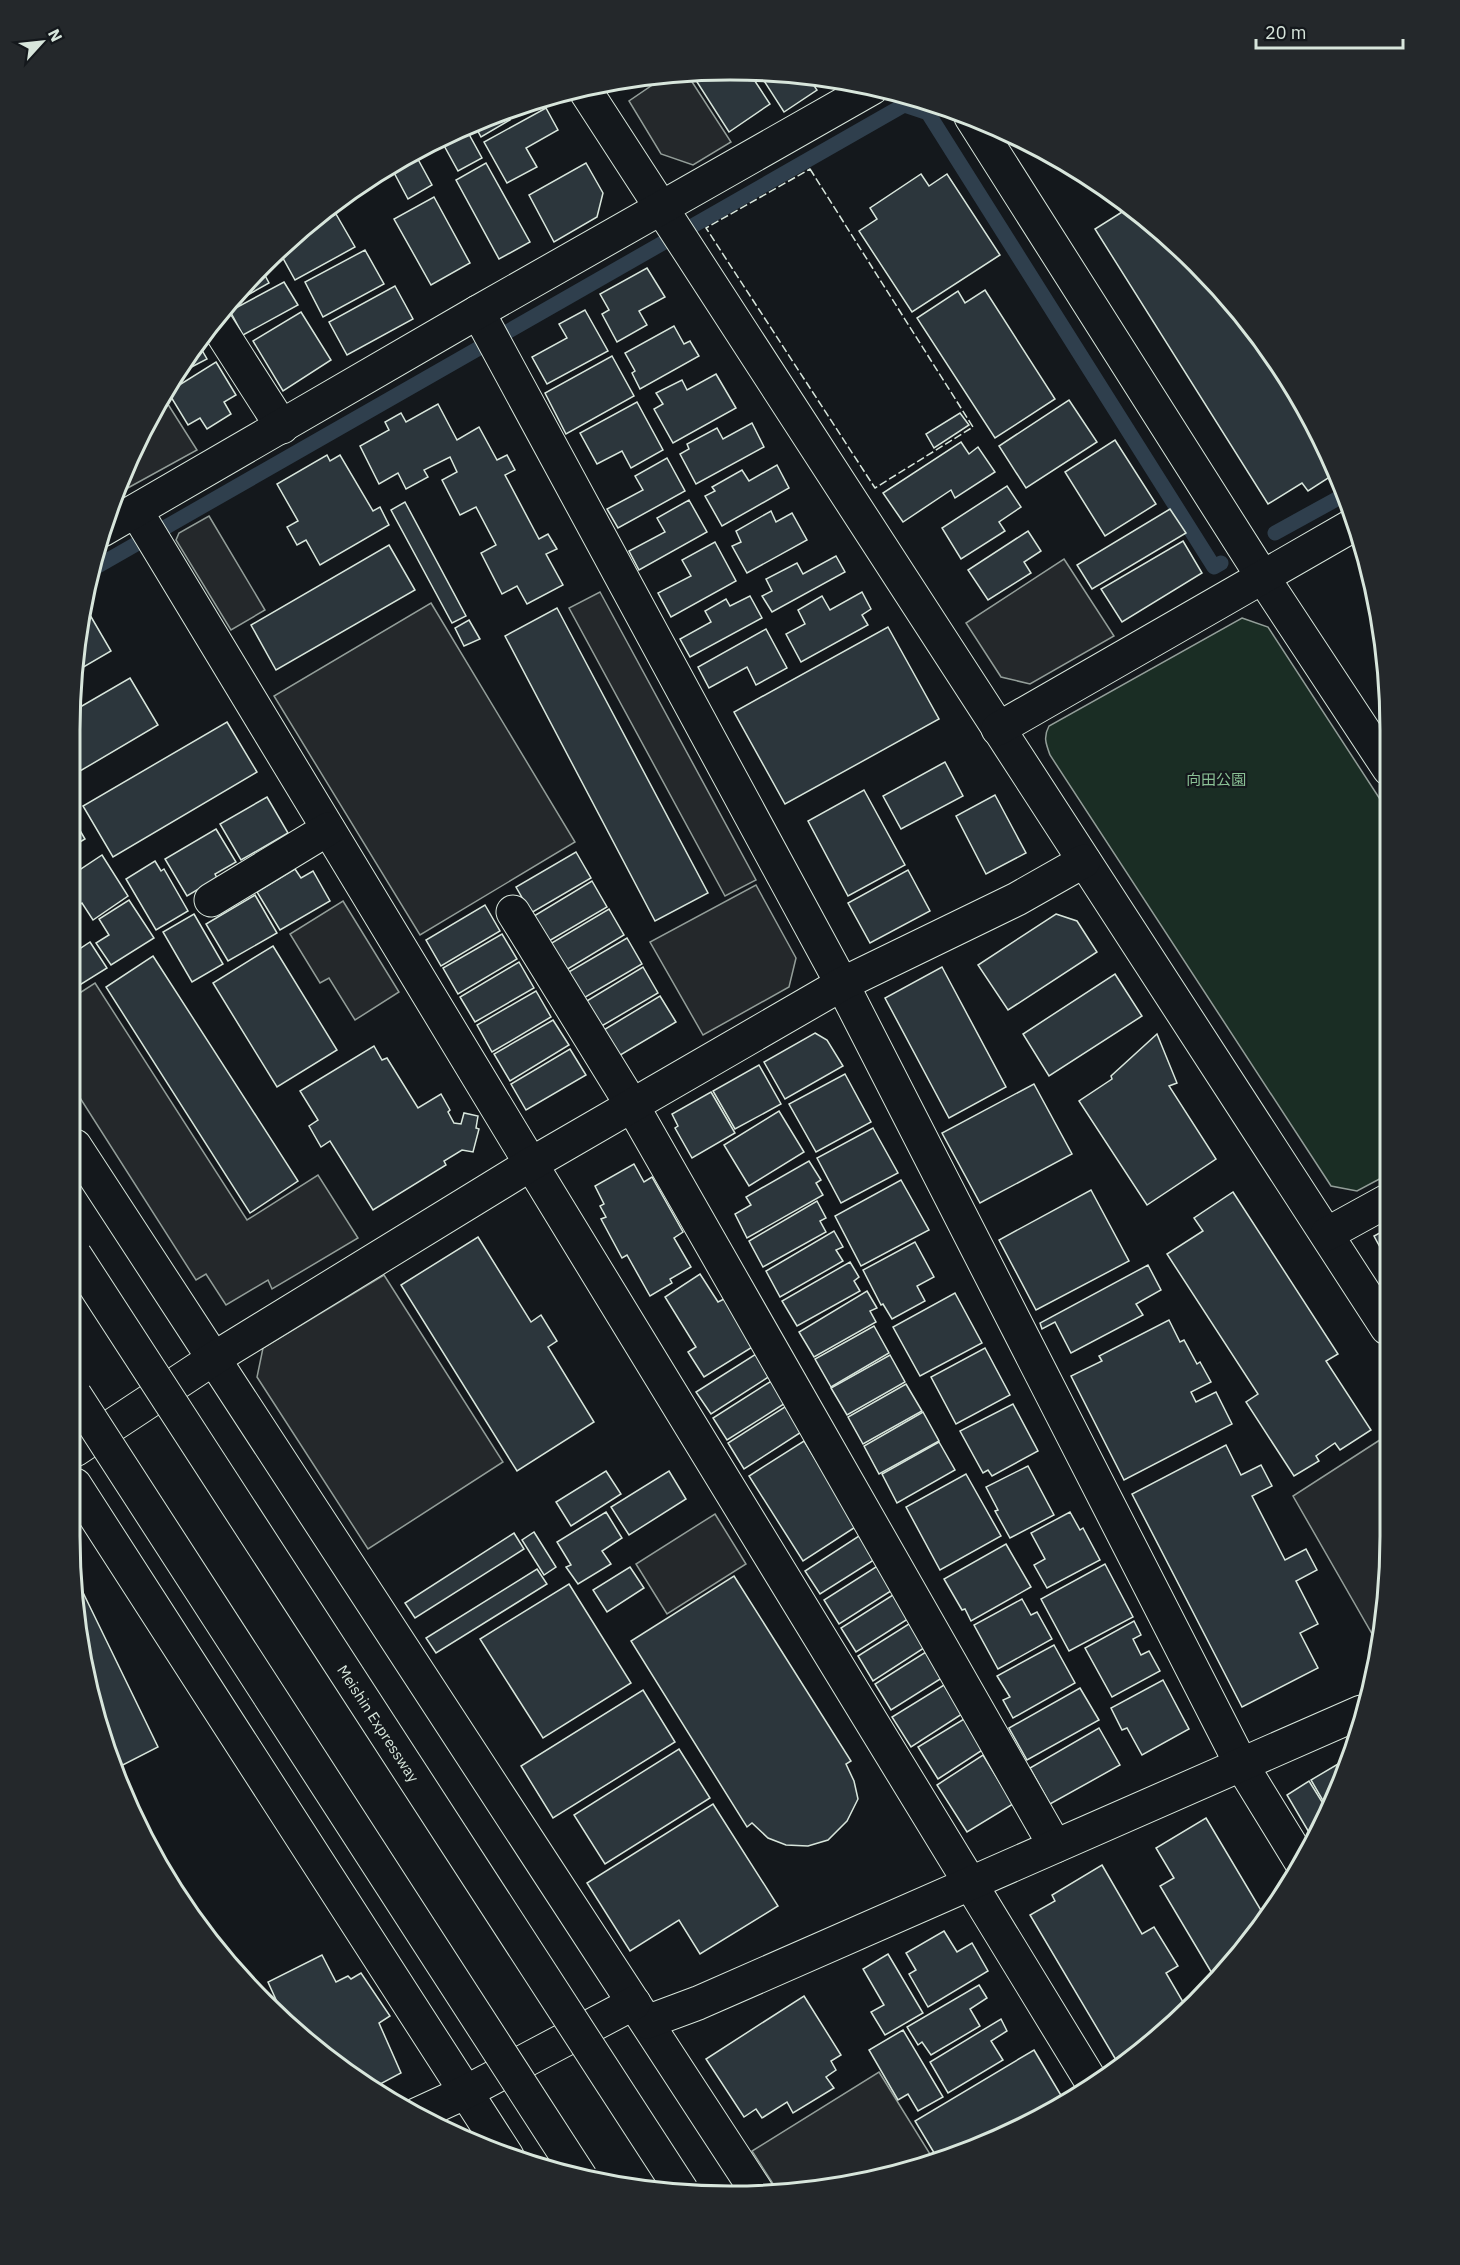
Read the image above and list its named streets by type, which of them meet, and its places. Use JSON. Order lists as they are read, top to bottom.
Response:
{
  "streets": {
    "main road": ["Meishin Expressway"]
  },
  "parks": ["向田公園"],
  "scale_bar": "20 m",
  "north": "top right"
}
